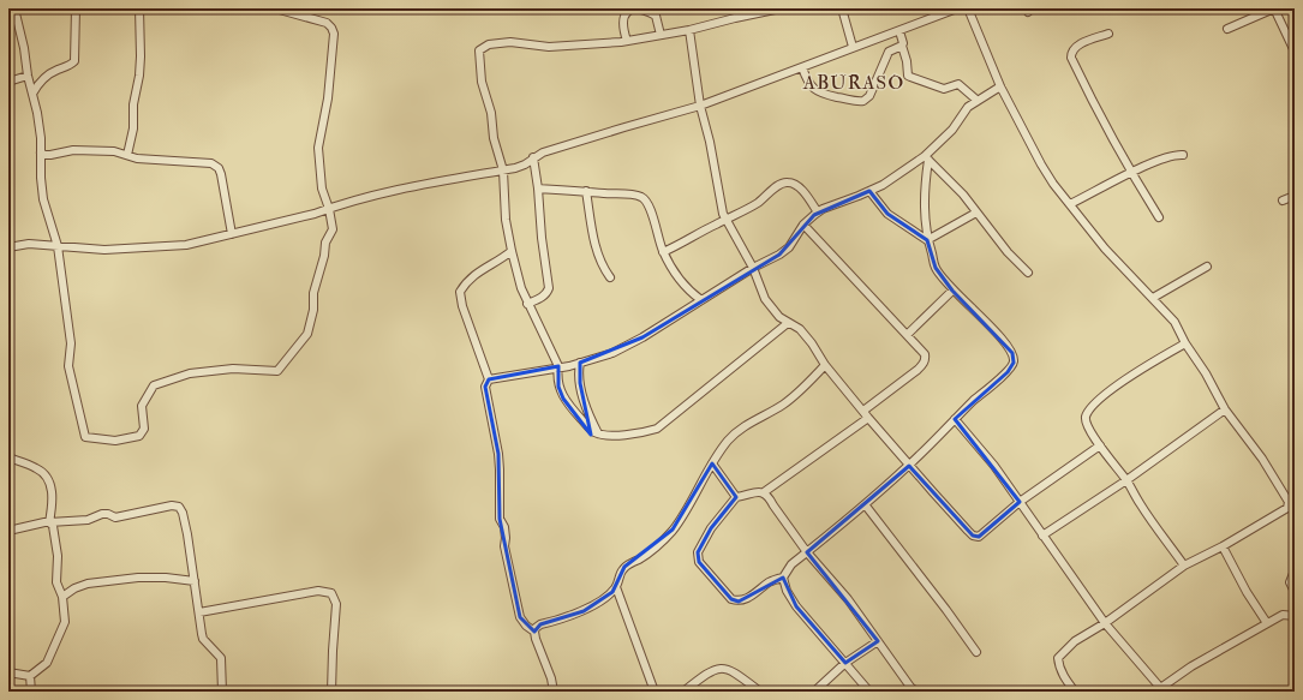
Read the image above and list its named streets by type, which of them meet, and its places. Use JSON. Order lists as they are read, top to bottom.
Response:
{
  "districts": ["ABURASO"]
}
